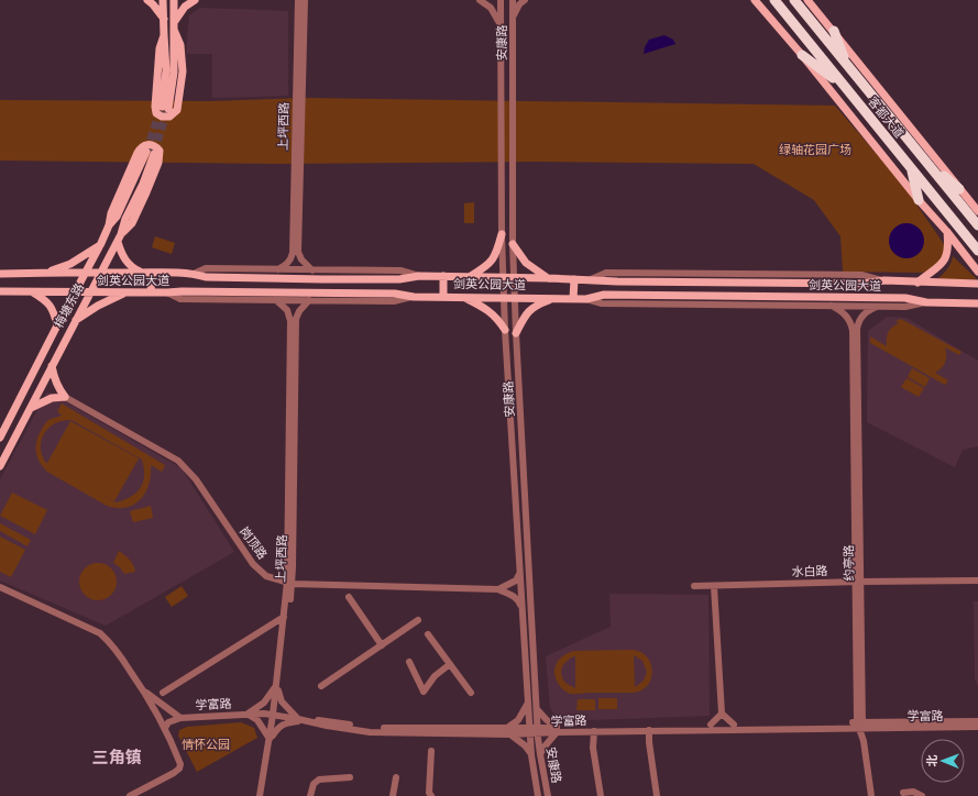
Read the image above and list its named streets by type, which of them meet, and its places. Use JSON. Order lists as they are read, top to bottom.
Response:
{
  "streets": {
    "highway": ["客都大道"],
    "main road": ["剑英公园大道", "梅塘东路"],
    "street": [
      "安康路",
      "上坪西路",
      "岗顶路",
      "约亭路",
      "水白路",
      "学富路"
    ]
  },
  "crossings": [
    ["安康路", "剑英公园大道"],
    ["安康路", "学富路"],
    ["上坪西路", "岗顶路"],
    ["上坪西路", "学富路"],
    ["剑英公园大道", "梅塘东路"],
    ["约亭路", "水白路"],
    ["约亭路", "学富路"]
  ],
  "districts": ["三角镇"],
  "parks": ["绿轴花园广场", "情怀公园"],
  "north": "left"
}
